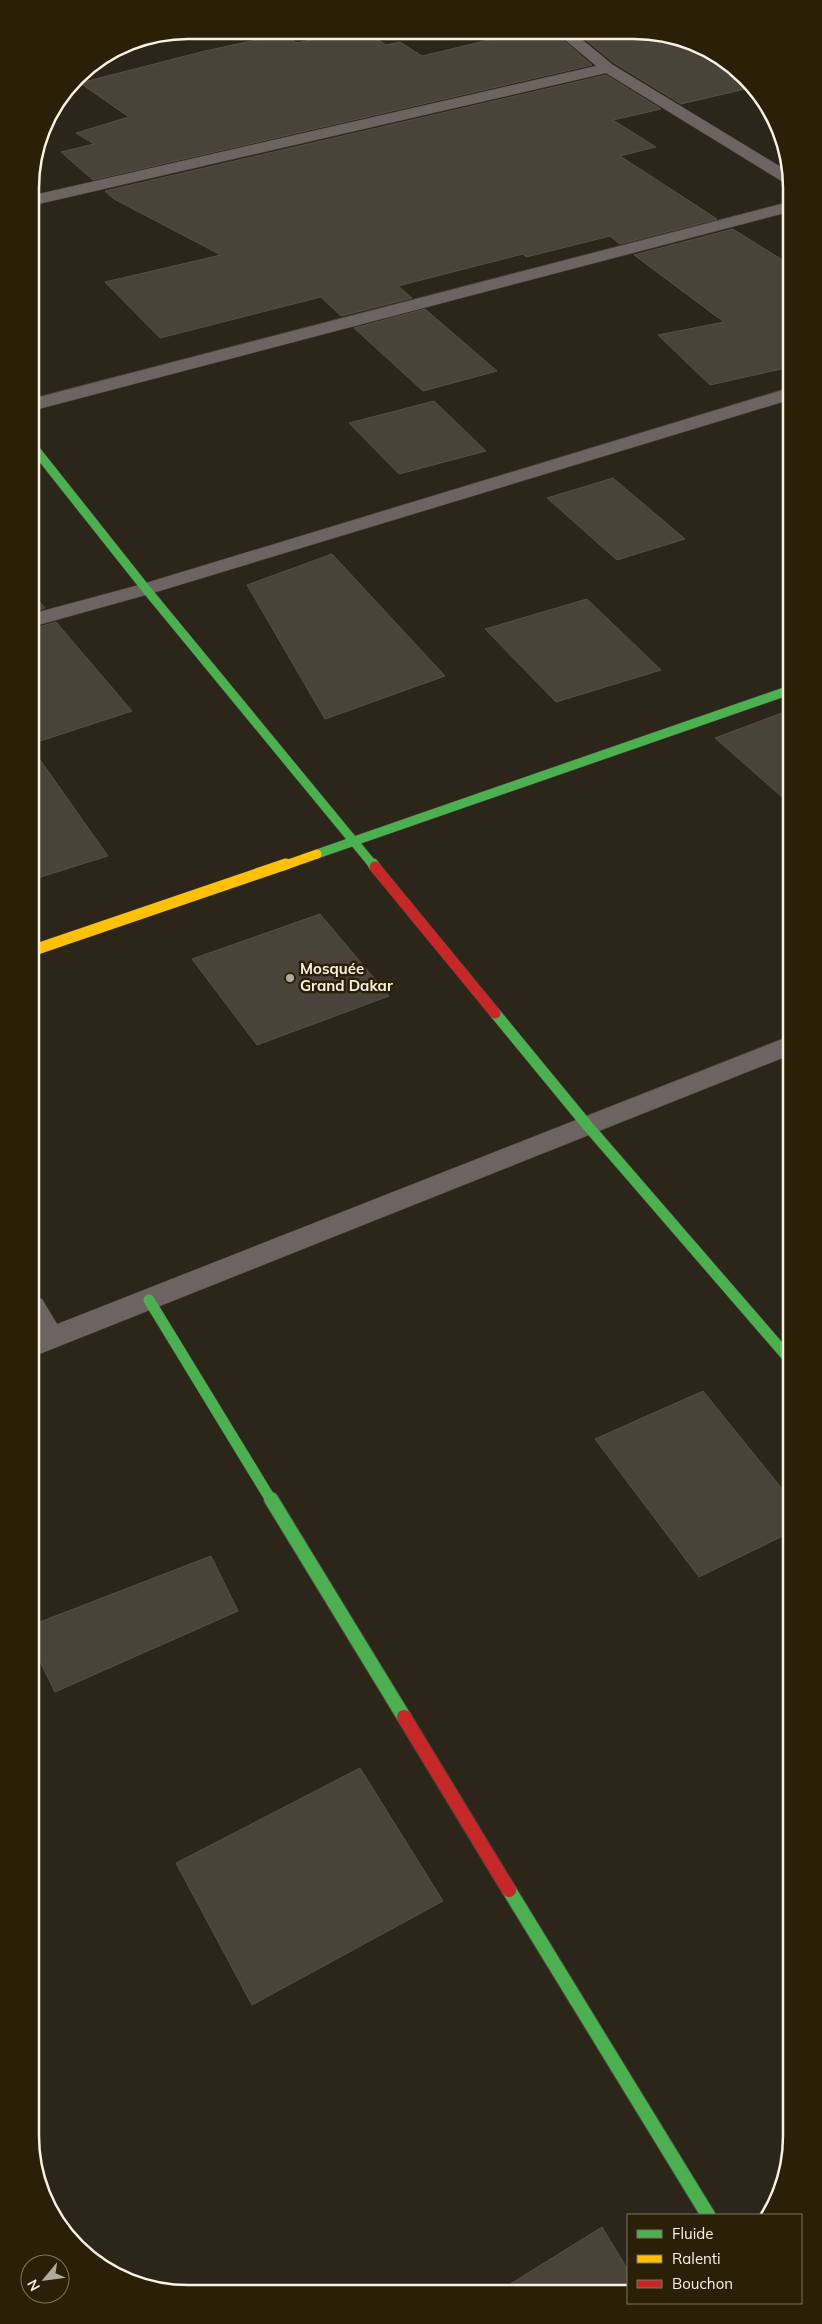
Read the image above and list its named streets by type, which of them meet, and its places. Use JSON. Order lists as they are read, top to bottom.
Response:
{
  "places": ["Mosquée Grand Dakar"],
  "legend": ["Fluide", "Ralenti", "Bouchon"],
  "north": "bottom left"
}
